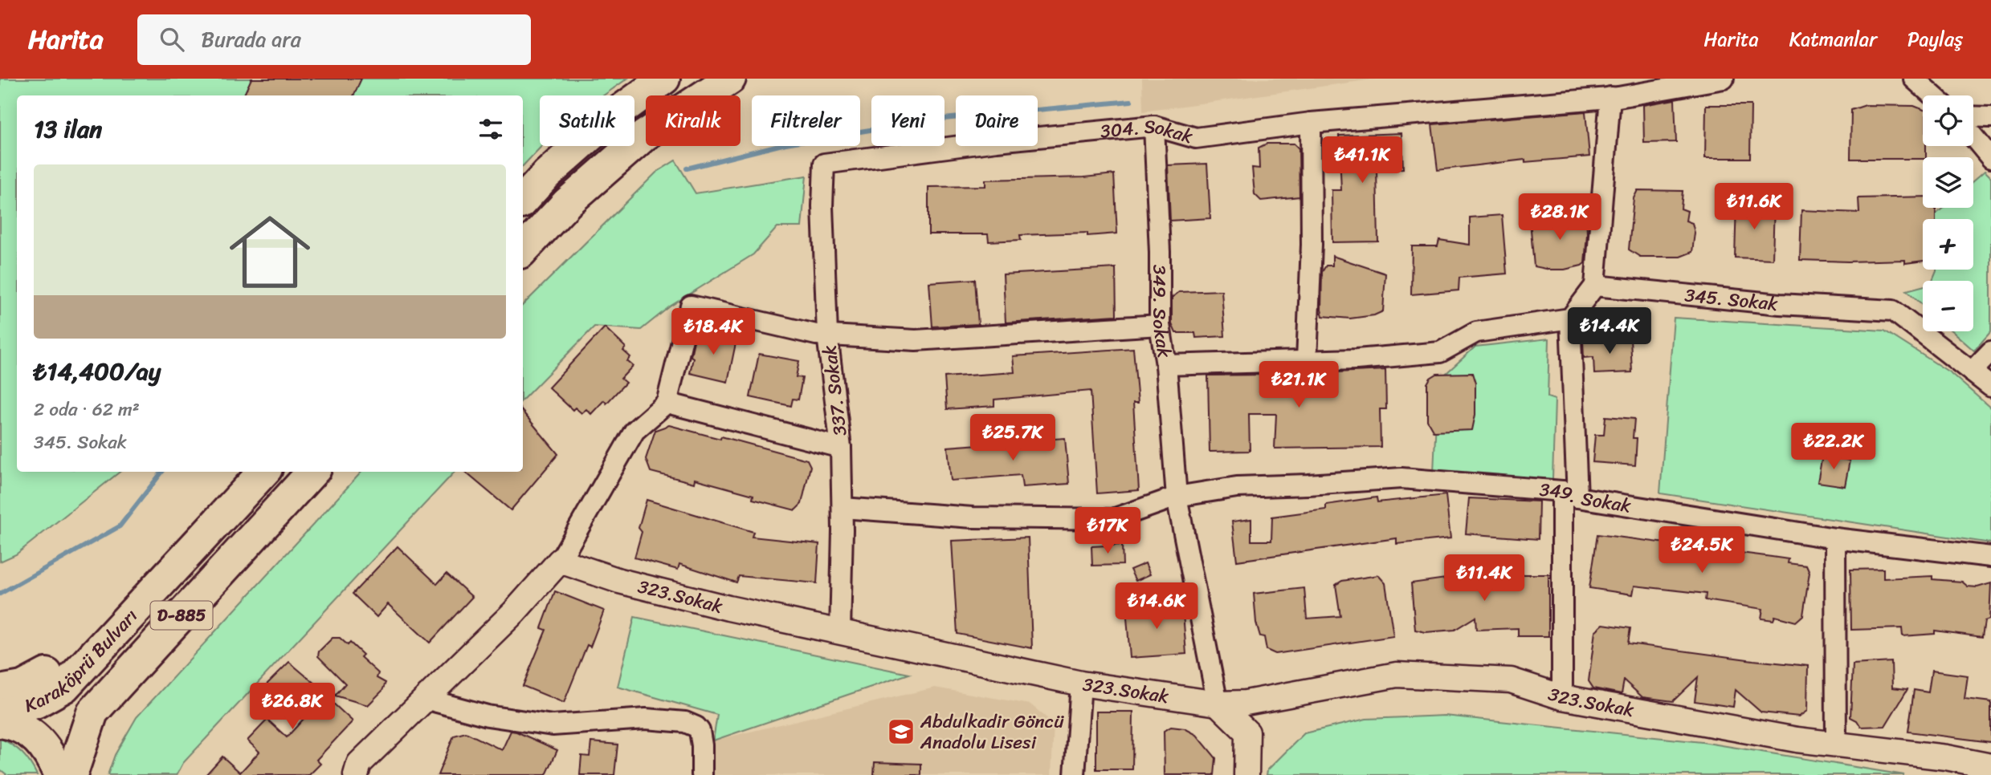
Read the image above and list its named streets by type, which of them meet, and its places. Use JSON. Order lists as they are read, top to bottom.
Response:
{
  "streets": {
    "highway": ["D-885", "Karaköprü Bulvarı"],
    "street": [
      "304. Sokak",
      "345. Sokak",
      "349. Sokak",
      "337. Sokak",
      "323.Sokak"
    ]
  },
  "crossings": [
    ["304. Sokak", "349. Sokak"],
    ["304. Sokak", "337. Sokak"],
    ["349. Sokak", "323.Sokak"],
    ["337. Sokak", "323.Sokak"]
  ],
  "places": {
    "school or university": ["Abdulkadir Göncü Anadolu Lisesi"]
  },
  "page": {
    "header": "Harita",
    "search": "Burada ara",
    "nav": ["Harita", "Katmanlar", "Paylaş"],
    "map_buttons": ["+", "−"],
    "chip": [
      "Satılık",
      "Kiralık",
      "Filtreler",
      "Yeni",
      "Daire"
    ],
    "heading": "13 ilan",
    "price": [
      "₺41.1K",
      "₺11.6K",
      "₺28.1K",
      "₺14.4K",
      "₺18.4K",
      "₺21.1K",
      "₺25.7K",
      "₺22.2K",
      "₺17K",
      "₺24.5K",
      "₺11.4K",
      "₺14.6K",
      "₺26.8K"
    ],
    "list": [
      {
        "name": "₺14,400/ay",
        "note": "2 oda · 62 m² · 345. Sokak"
      }
    ]
  }
}
